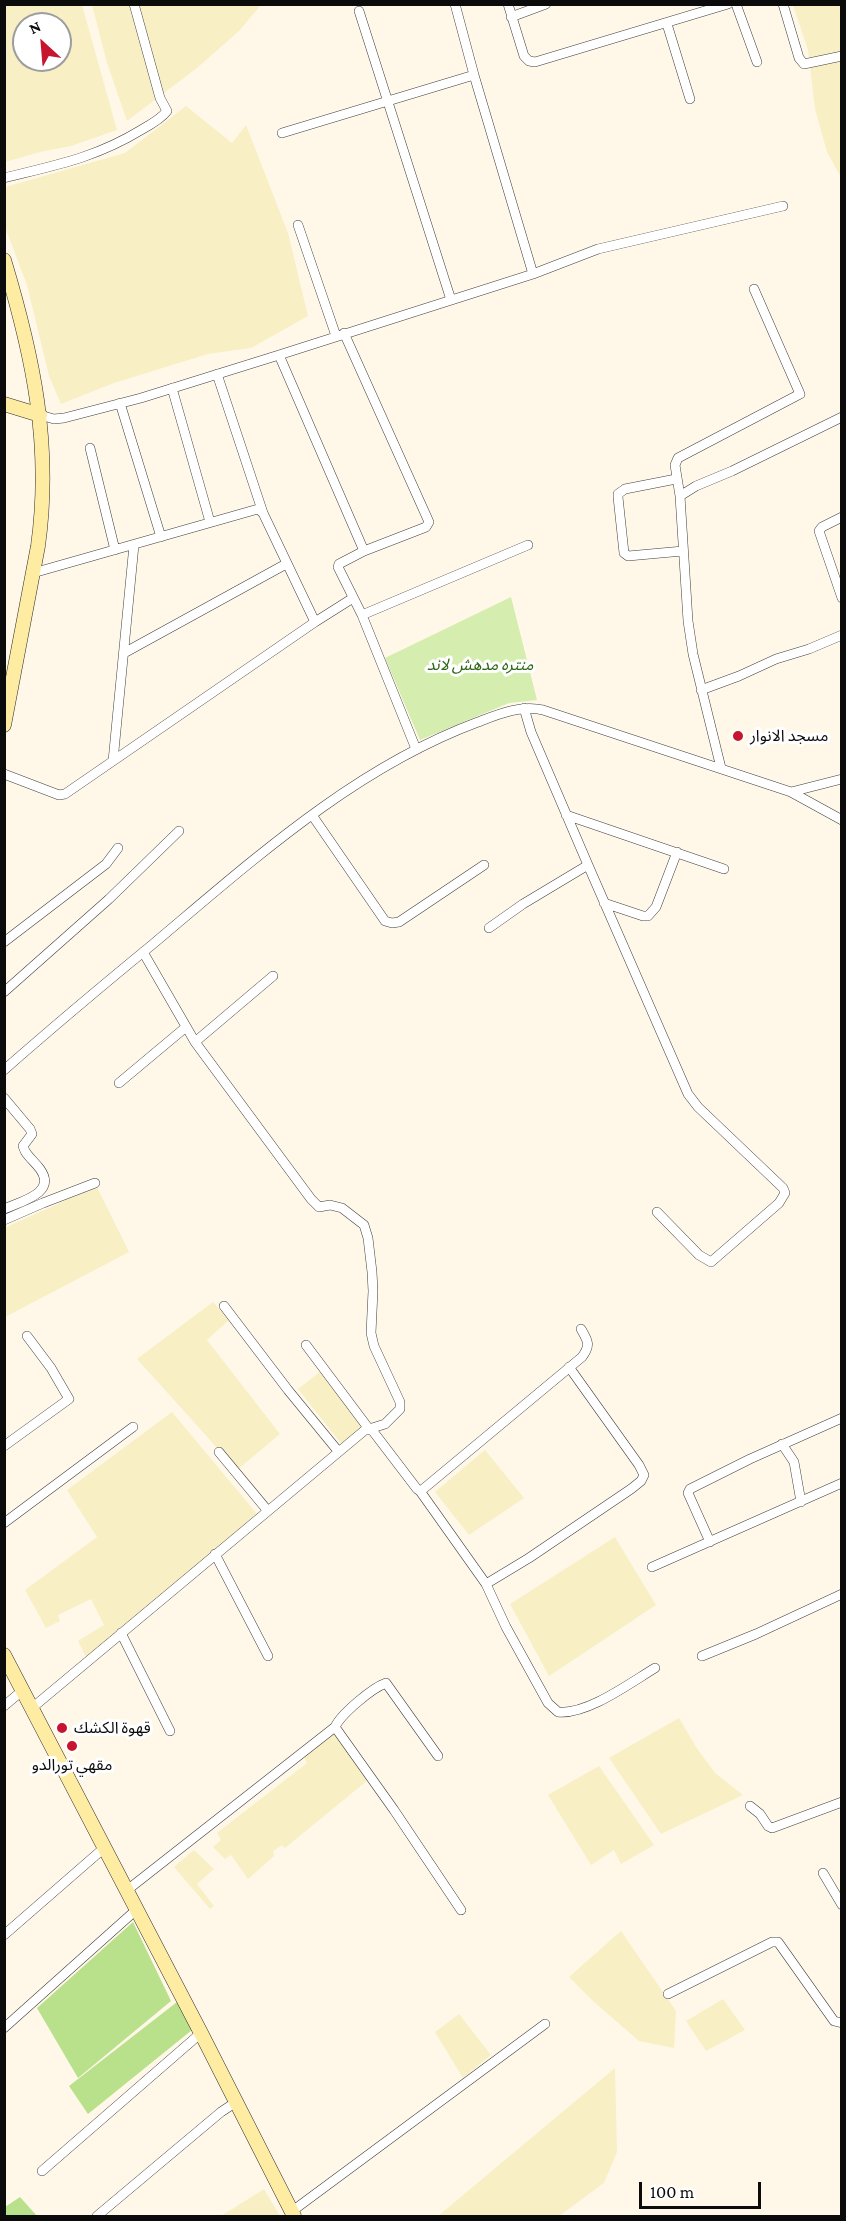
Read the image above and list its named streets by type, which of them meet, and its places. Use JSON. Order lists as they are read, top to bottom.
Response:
{
  "parks": ["منتره مدهش لاند"],
  "places": ["مسجد الانوار", "قهوة الكشك", "مقهي تورالدو"],
  "scale_bar": "100 m",
  "north": "top left"
}
